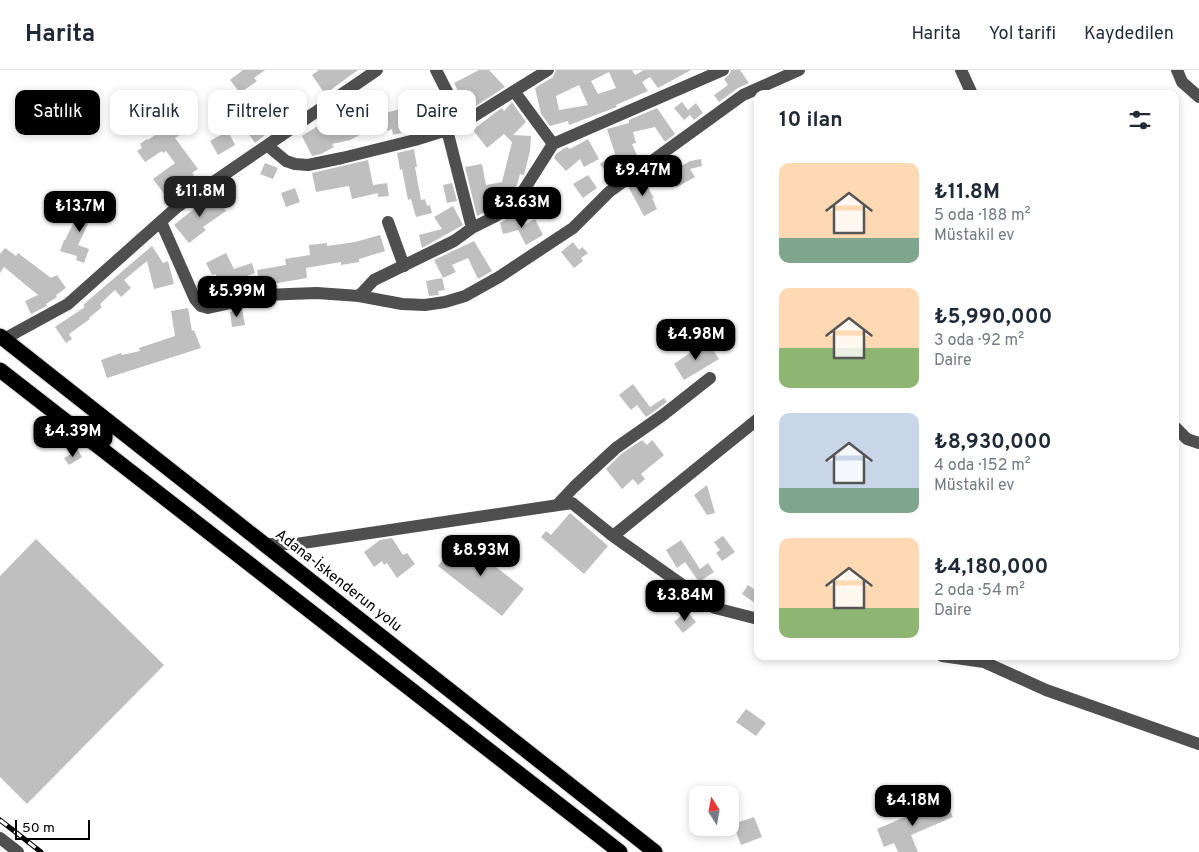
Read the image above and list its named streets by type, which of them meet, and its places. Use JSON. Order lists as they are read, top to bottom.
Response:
{
  "streets": {
    "highway": ["Adana-İskenderun yolu"]
  },
  "scale_bar": "50 m",
  "north": "top",
  "page": {
    "header": "Harita",
    "nav": ["Harita", "Yol tarifi", "Kaydedilen"],
    "chip": [
      "Satılık",
      "Kiralık",
      "Filtreler",
      "Yeni",
      "Daire"
    ],
    "heading": "10 ilan",
    "list": [
      {
        "name": "₺11.8M",
        "note": "5 oda · 188 m² · Müstakil ev"
      },
      {
        "name": "₺5,990,000",
        "note": "3 oda · 92 m² · Daire"
      },
      {
        "name": "₺8,930,000",
        "note": "4 oda · 152 m² · Müstakil ev"
      },
      {
        "name": "₺4,180,000",
        "note": "2 oda · 54 m² · Daire"
      }
    ],
    "price": [
      "₺9.47M",
      "₺11.8M",
      "₺3.63M",
      "₺13.7M",
      "₺5.99M",
      "₺4.98M",
      "₺4.39M",
      "₺8.93M",
      "₺3.84M",
      "₺4.18M"
    ],
    "scale": "50 m"
  }
}
